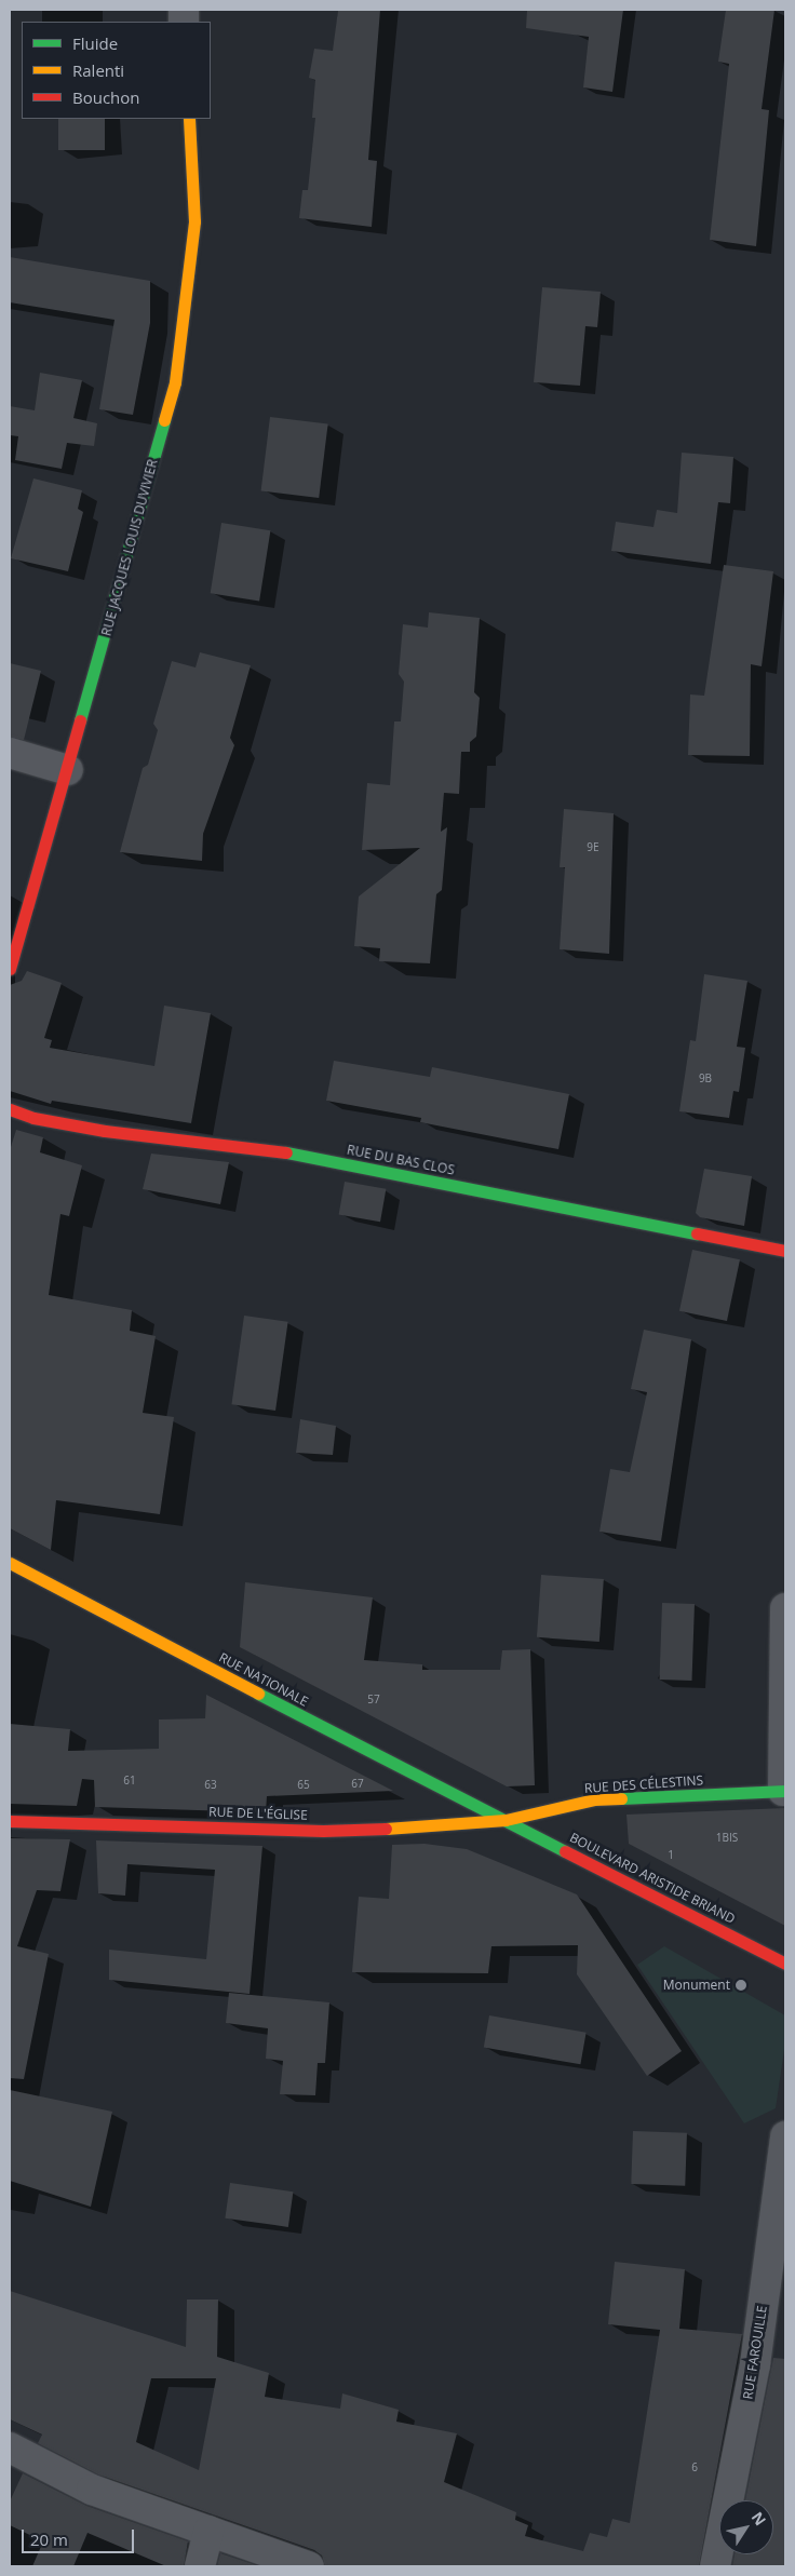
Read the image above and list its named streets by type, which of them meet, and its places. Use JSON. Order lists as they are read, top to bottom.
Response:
{
  "streets": {
    "street": [
      "RUE JACQUES LOUIS DUVIVIER",
      "RUE DU BAS CLOS",
      "RUE NATIONALE",
      "RUE DES CÉLESTINS",
      "RUE DE L'ÉGLISE",
      "BOULEVARD ARISTIDE BRIAND",
      "RUE FAROUILLE"
    ]
  },
  "crossings": [
    ["RUE NATIONALE", "RUE DES CÉLESTINS"],
    ["RUE NATIONALE", "RUE DE L'ÉGLISE"],
    ["RUE NATIONALE", "BOULEVARD ARISTIDE BRIAND"],
    ["RUE DES CÉLESTINS", "RUE DE L'ÉGLISE"],
    ["RUE DES CÉLESTINS", "BOULEVARD ARISTIDE BRIAND"],
    ["RUE DE L'ÉGLISE", "BOULEVARD ARISTIDE BRIAND"]
  ],
  "places": ["Monument"],
  "house_numbers": [
    "9E",
    "9B",
    "57",
    "61",
    "67",
    "63",
    "65",
    "1BIS",
    "1",
    "6"
  ],
  "legend": ["Fluide", "Ralenti", "Bouchon"],
  "scale_bar": "20 m",
  "north": "top right"
}
